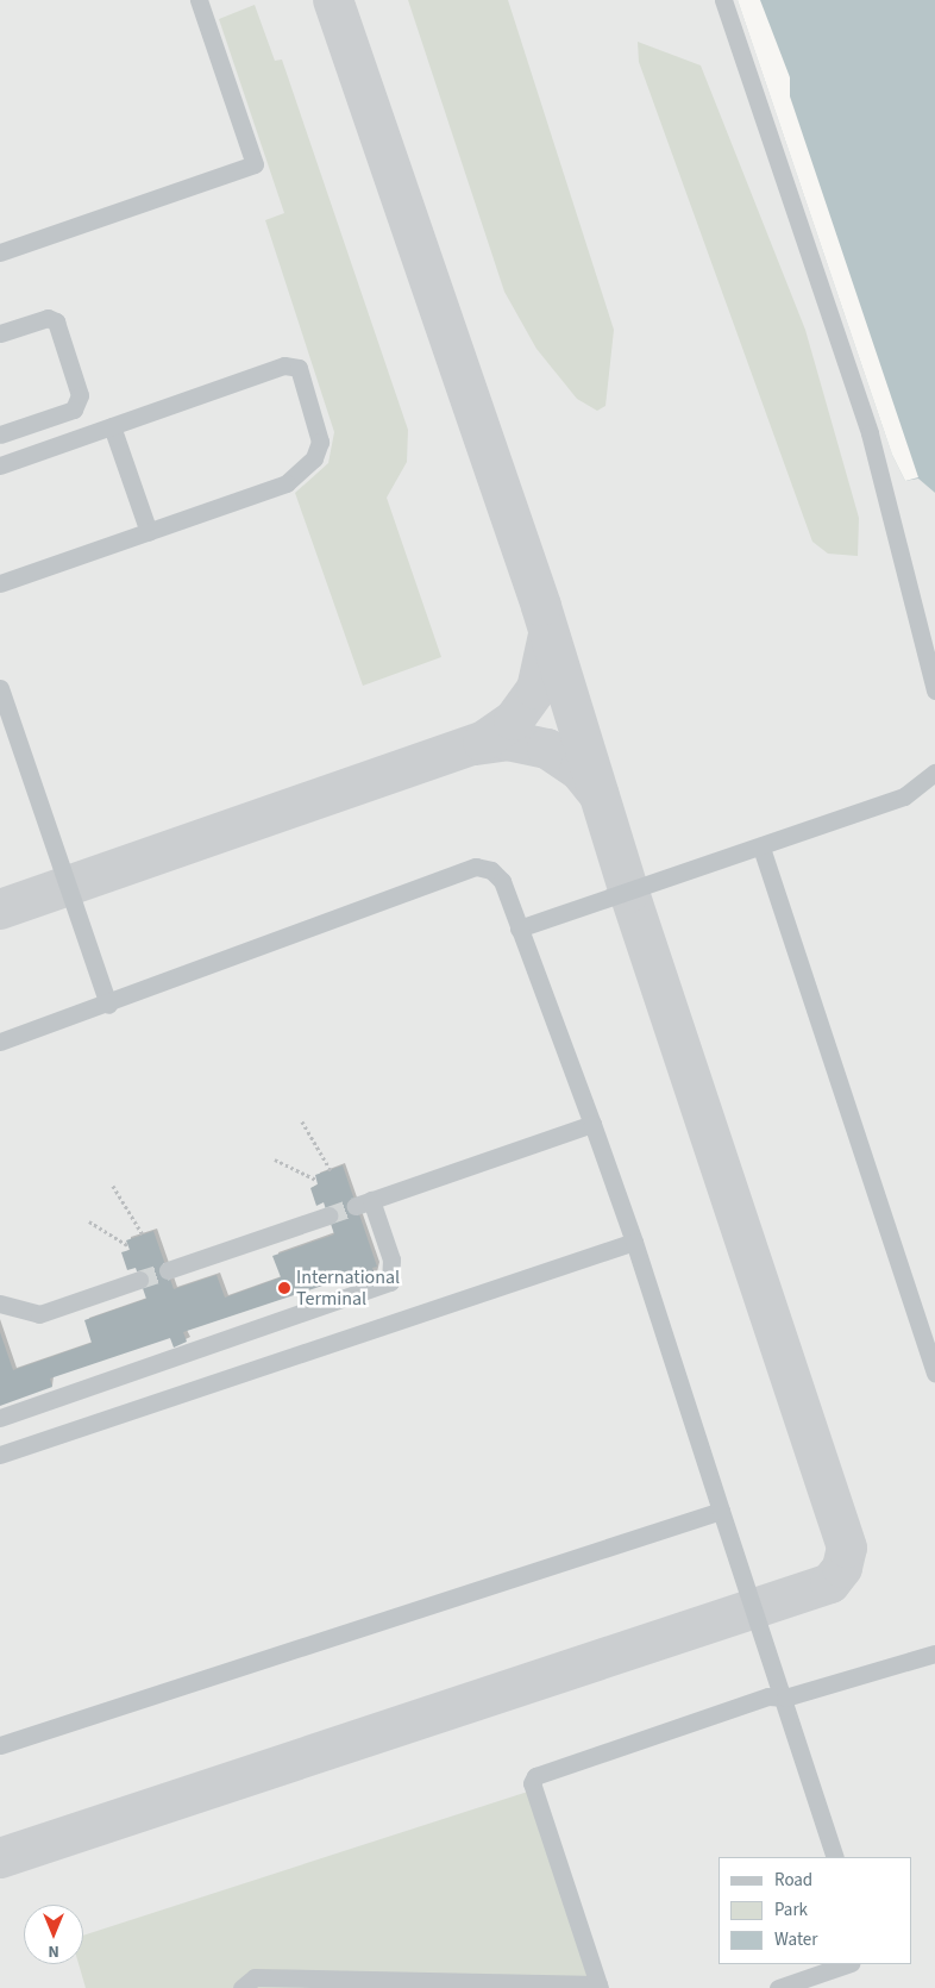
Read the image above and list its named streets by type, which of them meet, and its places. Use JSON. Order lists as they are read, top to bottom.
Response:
{
  "places": ["International Terminal"],
  "legend": ["Road", "Park", "Water"],
  "north": "bottom"
}
